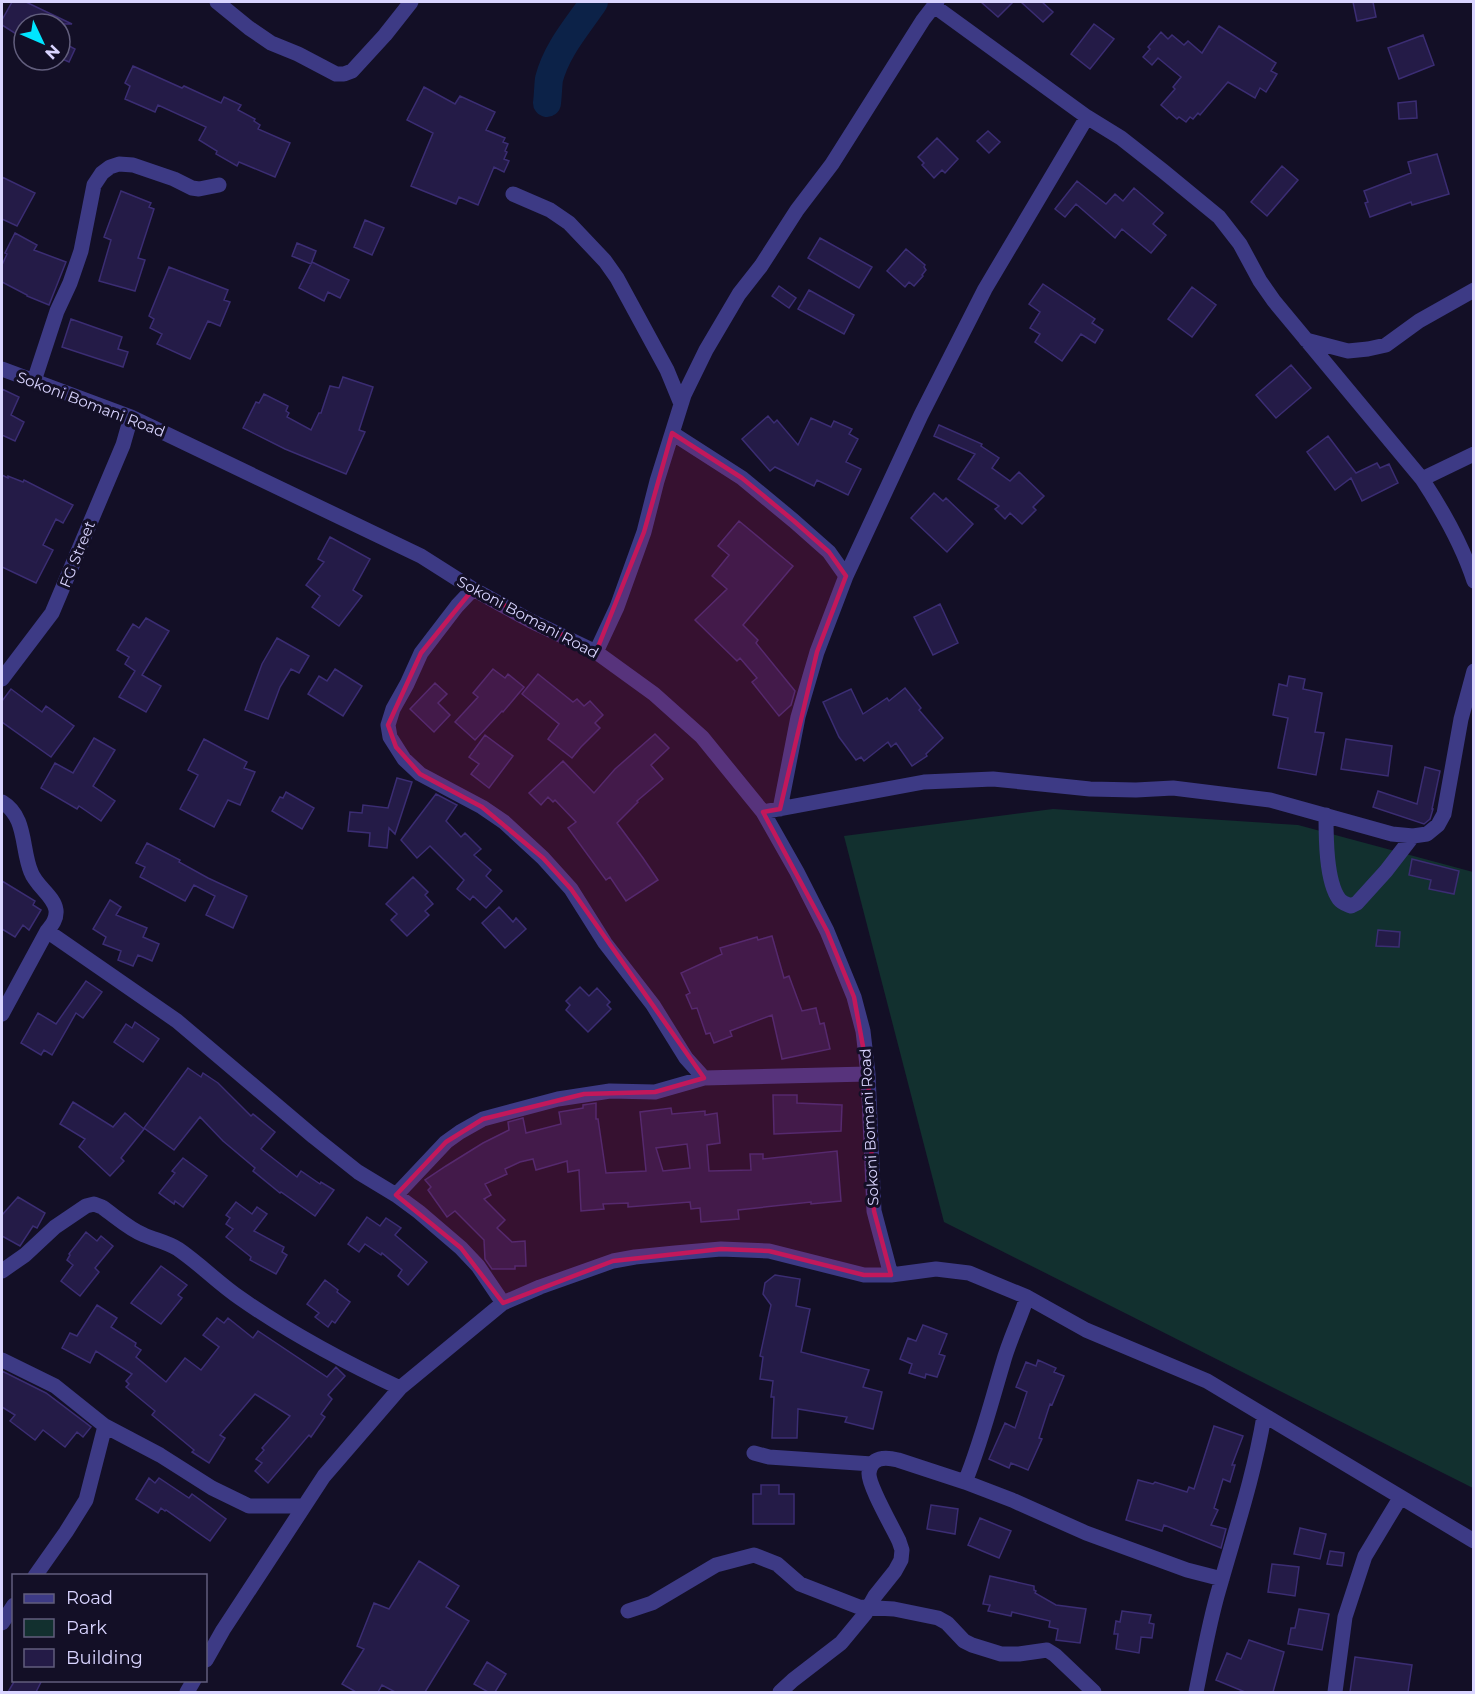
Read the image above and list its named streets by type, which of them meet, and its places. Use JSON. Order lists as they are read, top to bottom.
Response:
{
  "streets": {
    "street": ["Sokoni Bomani Road", "FG Street"]
  },
  "crossings": [
    ["Sokoni Bomani Road", "FG Street"]
  ],
  "legend": ["Road", "Park", "Building"],
  "north": "bottom right"
}
